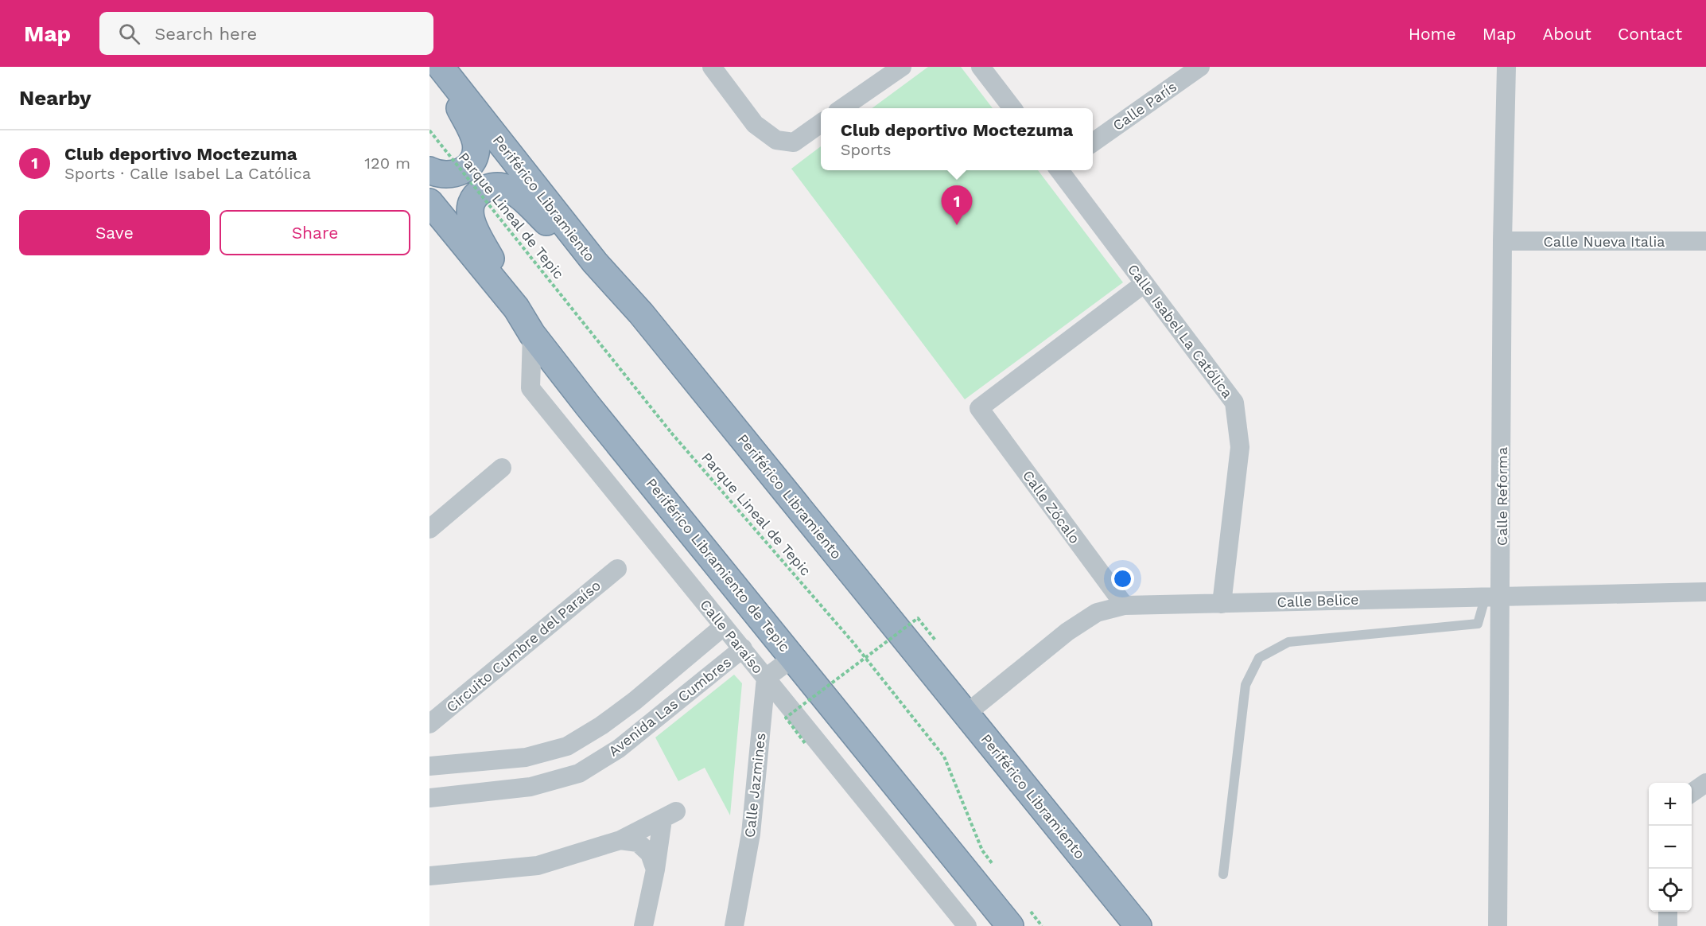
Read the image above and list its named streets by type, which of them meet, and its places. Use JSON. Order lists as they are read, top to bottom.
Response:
{
  "streets": {
    "highway": ["Periférico Libramiento", "Periférico Libramiento de Tepic"],
    "street": [
      "Calle París",
      "Calle Nueva Italia",
      "Calle Isabel La Católica",
      "Calle Reforma",
      "Calle Zócalo",
      "Calle Belice",
      "Calle Paraíso",
      "Circuito Cumbre del Paraíso",
      "Avenida Las Cumbres",
      "Calle Jazmines"
    ],
    "path": ["Parque Lineal de Tepic"]
  },
  "crossings": [
    ["Periférico Libramiento", "Calle Belice"],
    ["Calle Nueva Italia", "Calle Reforma"],
    ["Calle Isabel La Católica", "Calle Zócalo"],
    ["Calle Isabel La Católica", "Calle Belice"],
    ["Calle Reforma", "Calle Belice"],
    ["Calle Zócalo", "Calle Belice"],
    ["Periférico Libramiento de Tepic", "Calle Paraíso"],
    ["Calle Paraíso", "Avenida Las Cumbres"],
    ["Calle Paraíso", "Calle Jazmines"]
  ],
  "page": {
    "header": "Map",
    "search": "Search here",
    "nav": [
      "Home",
      "Map",
      "About",
      "Contact"
    ],
    "heading": "Nearby",
    "popup": ["Club deportivo Moctezuma", "Sports"],
    "list": [
      {
        "mark": "1",
        "name": "Club deportivo Moctezuma",
        "note": "Sports · Calle Isabel La Católica",
        "value": "120 m"
      }
    ],
    "pins": "1",
    "buttons": ["Save", "Share"],
    "map_buttons": ["+", "−"]
  }
}
